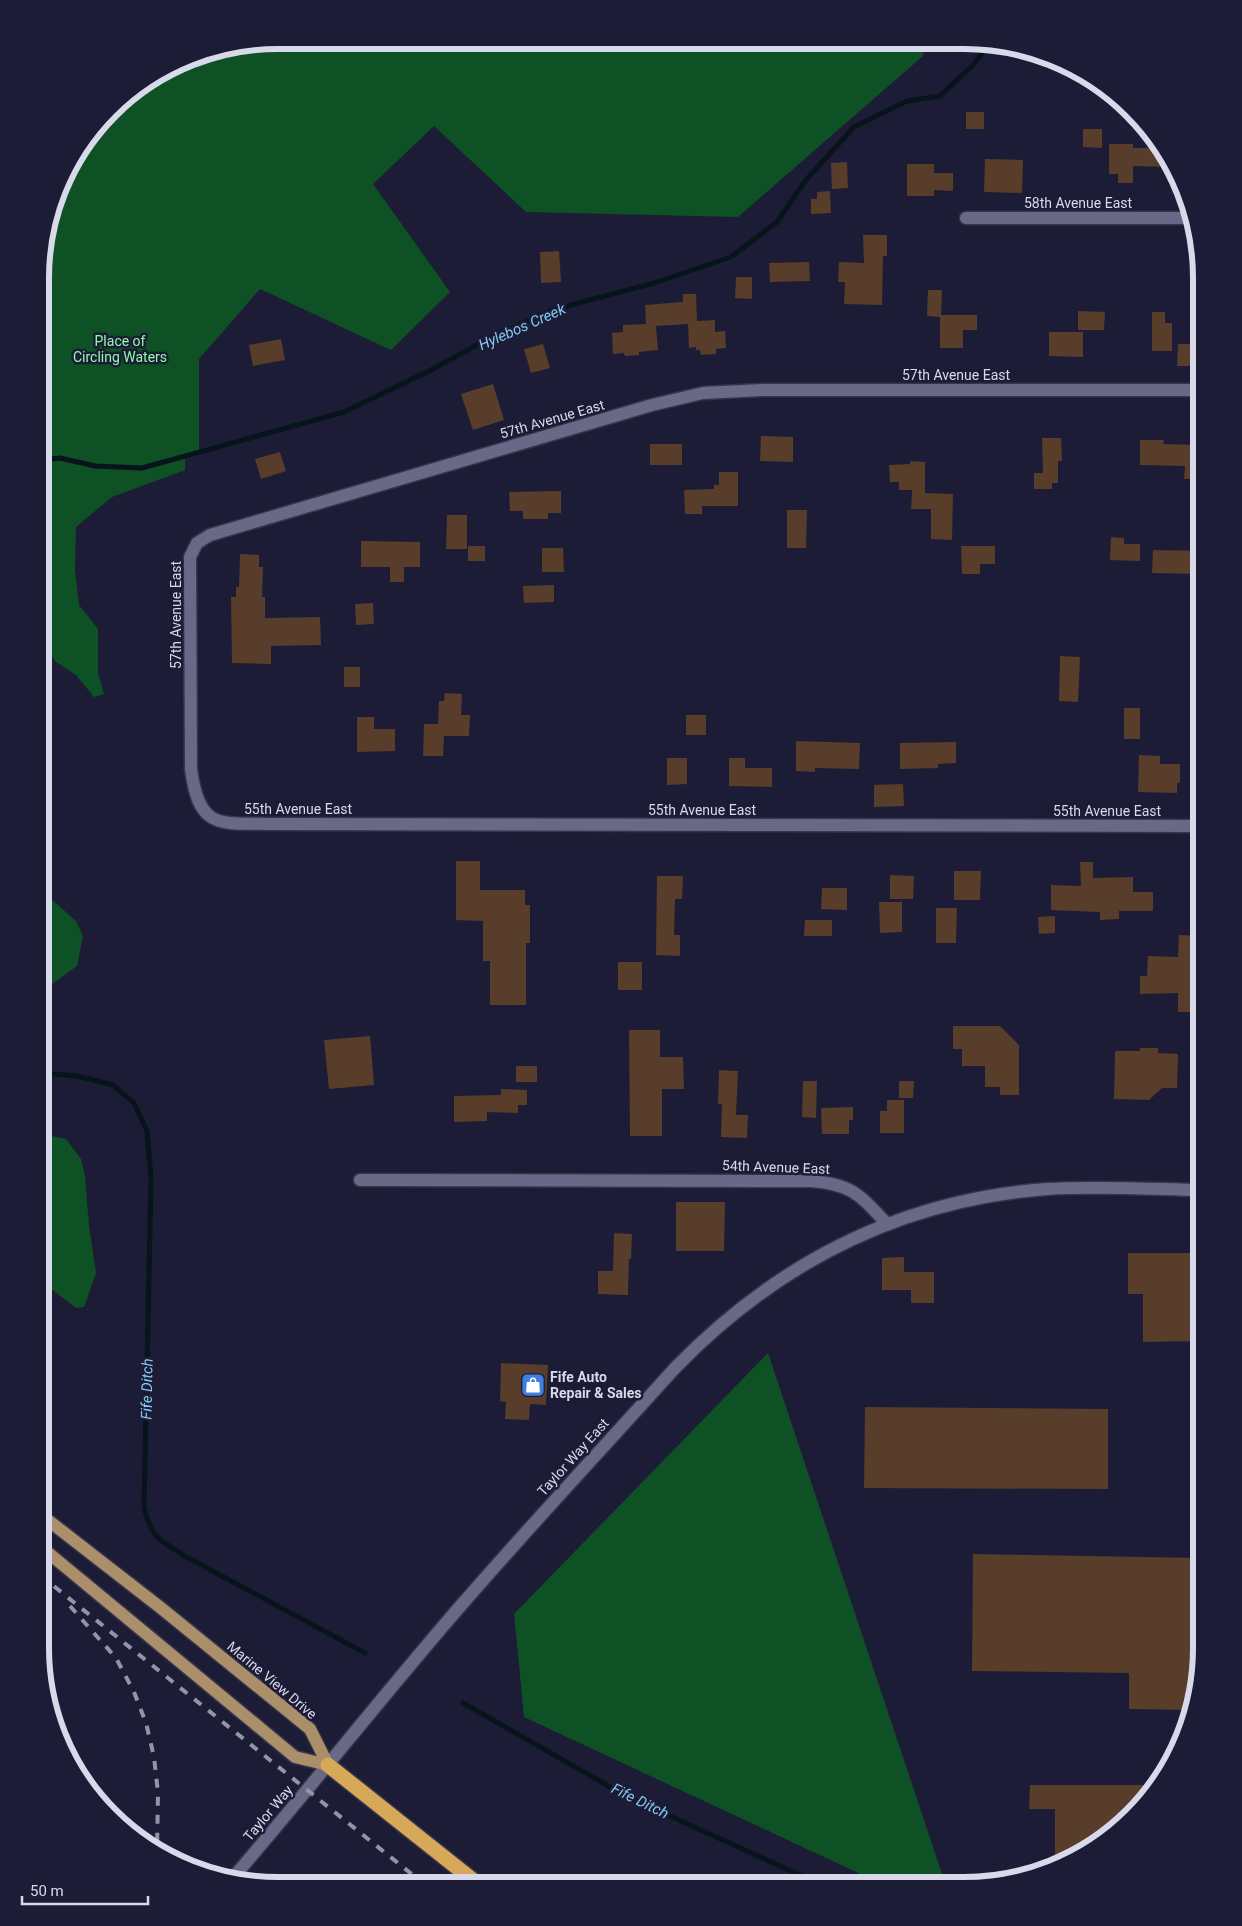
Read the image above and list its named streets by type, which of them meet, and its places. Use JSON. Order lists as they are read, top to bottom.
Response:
{
  "streets": {
    "main road": ["Marine View Drive"],
    "street": [
      "58th Avenue East",
      "57th Avenue East",
      "55th Avenue East",
      "54th Avenue East",
      "Taylor Way East",
      "Taylor Way"
    ]
  },
  "crossings": [
    ["57th Avenue East", "55th Avenue East"],
    ["54th Avenue East", "Taylor Way East"],
    ["Taylor Way East", "Marine View Drive"],
    ["Taylor Way East", "Taylor Way"],
    ["Marine View Drive", "Taylor Way"]
  ],
  "water": ["Hylebos Creek", "Fife Ditch"],
  "parks": ["Place of Circling Waters"],
  "places": {
    "shop": ["Fife Auto Repair & Sales"]
  },
  "scale_bar": "50 m"
}
